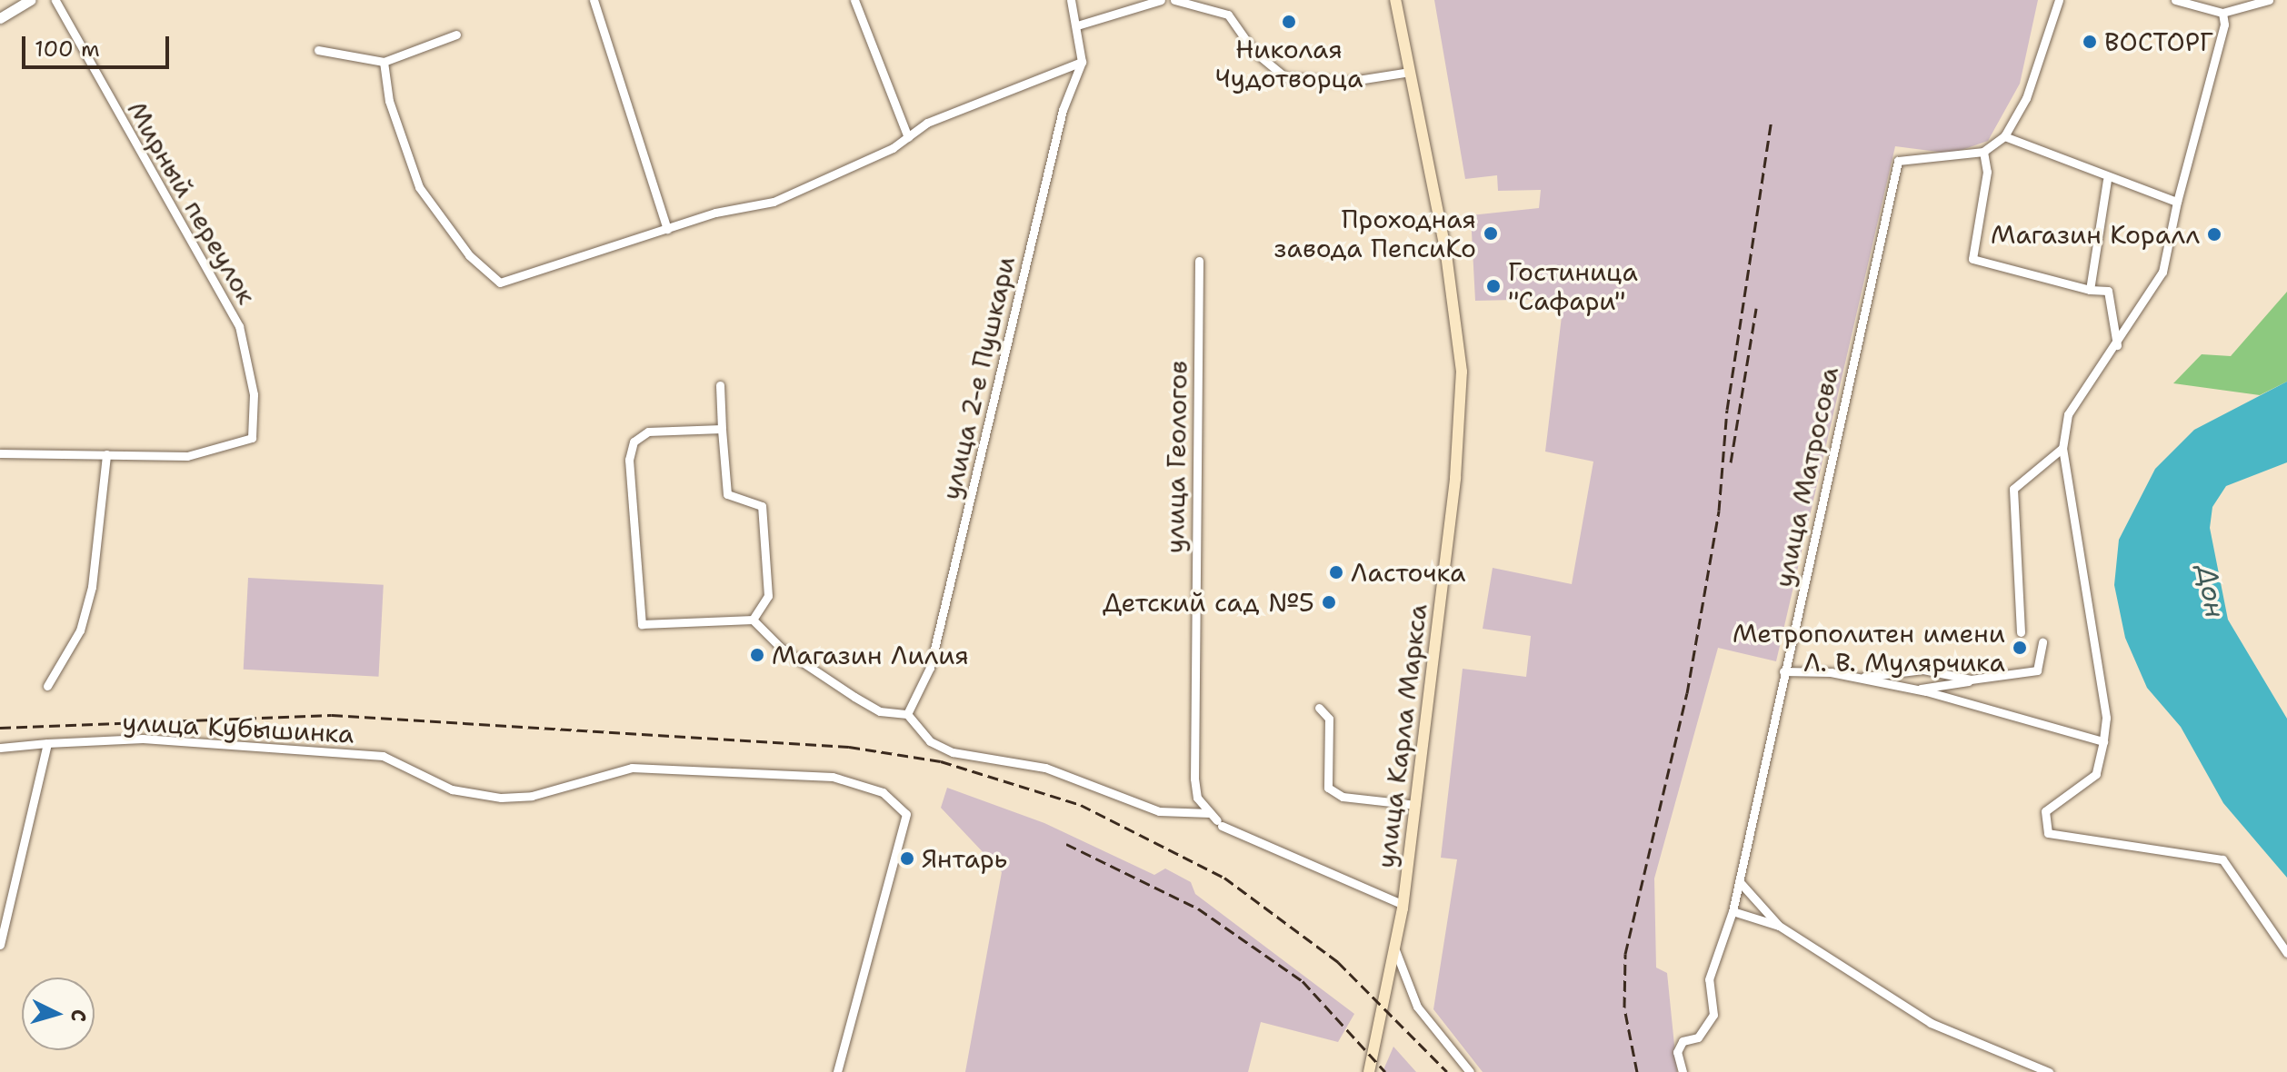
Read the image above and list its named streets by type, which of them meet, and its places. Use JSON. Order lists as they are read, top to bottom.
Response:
{
  "streets": {
    "main road": ["улица Карла Маркса"],
    "street": [
      "Мирный переулок",
      "улица 2-е Пушкари",
      "улица Геологов",
      "улица Матросова",
      "улица Кубышинка"
    ]
  },
  "crossings": [
    ["улица Геологов", "улица Карла Маркса"]
  ],
  "water": ["Дон"],
  "places": [
    "Николая Чудотворца",
    "ВОСТОРГ",
    "Проходная завода ПепсиКо",
    "Магазин Коралл",
    "Гостиница \"Сафари\"",
    "Ласточка",
    "Детский сад №5",
    "Метрополитен имени Л. В. Мулярчика",
    "Магазин Лилия",
    "Янтарь"
  ],
  "scale_bar": "100 m",
  "north": "right"
}
